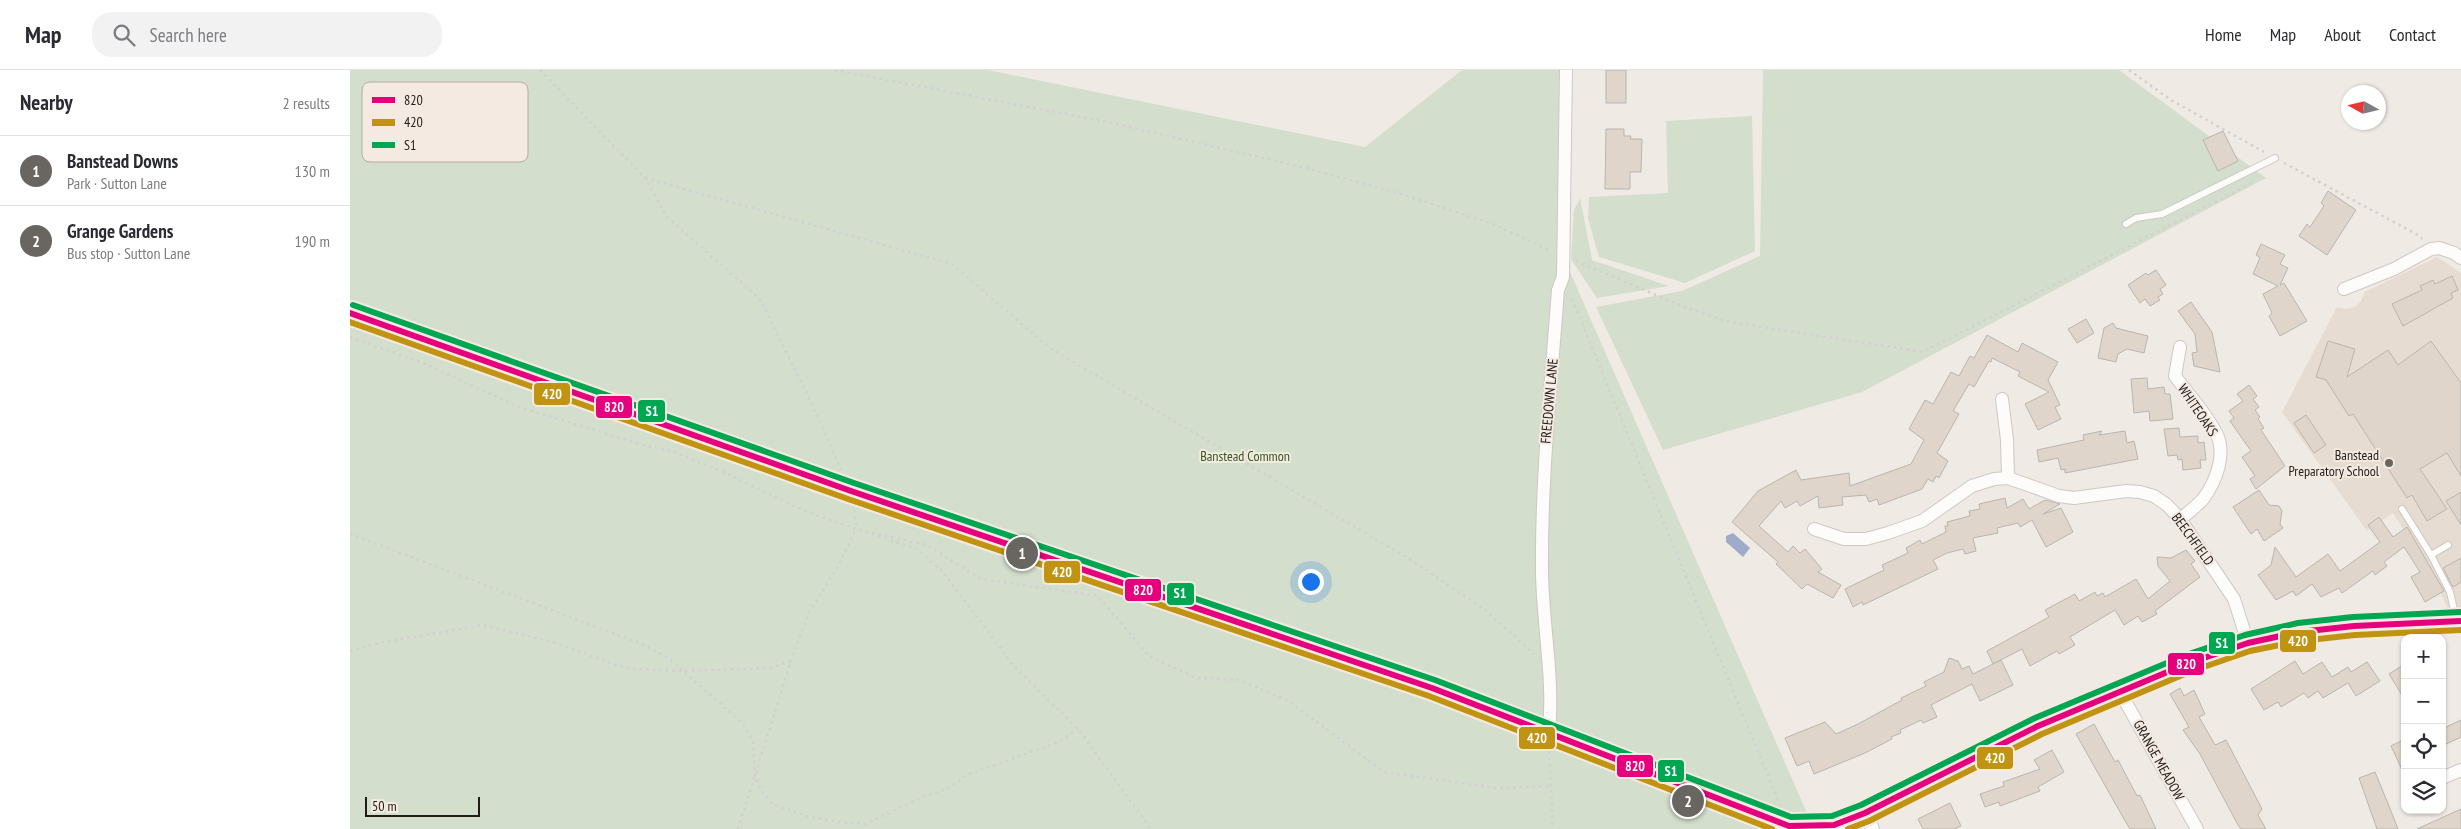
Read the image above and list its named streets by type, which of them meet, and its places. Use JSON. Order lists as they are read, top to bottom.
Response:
{
  "streets": {
    "street": [
      "FREEDOWN LANE",
      "WHITEOAKS",
      "BEECHFIELD",
      "GRANGE MEADOW"
    ]
  },
  "crossings": [
    ["WHITEOAKS", "BEECHFIELD"]
  ],
  "parks": ["Banstead Common"],
  "places": ["Banstead Preparatory School"],
  "lines": ["transit line S1", "transit line 820", "transit line 420"],
  "legend": ["820", "420", "S1"],
  "scale_bar": "50 m",
  "north": "left",
  "page": {
    "header": "Map",
    "search": "Search here",
    "nav": [
      "Home",
      "Map",
      "About",
      "Contact"
    ],
    "heading": ["Nearby", "2 results"],
    "list": [
      {
        "mark": "1",
        "name": "Banstead Downs",
        "note": "Park · Sutton Lane",
        "value": "130 m"
      },
      {
        "mark": "2",
        "name": "Grange Gardens",
        "note": "Bus stop · Sutton Lane",
        "value": "190 m"
      }
    ],
    "pins": ["1", "2"],
    "map_buttons": ["+", "−"],
    "scale": "50 m"
  }
}
